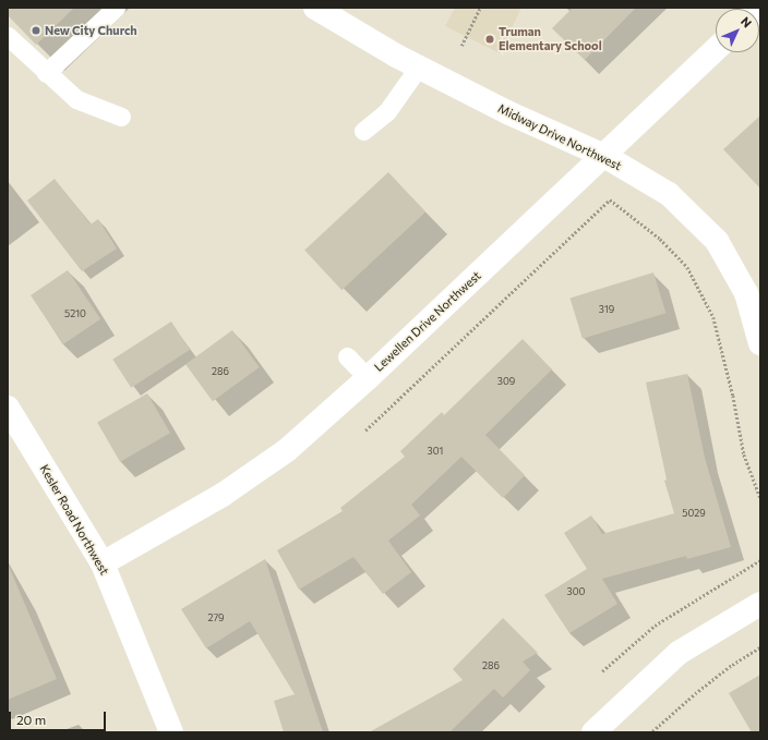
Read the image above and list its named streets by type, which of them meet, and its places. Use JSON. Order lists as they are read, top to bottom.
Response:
{
  "streets": {
    "street": ["Midway Drive Northwest", "Lewellen Drive Northwest", "Kesler Road Northwest"]
  },
  "crossings": [
    ["Midway Drive Northwest", "Lewellen Drive Northwest"],
    ["Lewellen Drive Northwest", "Kesler Road Northwest"]
  ],
  "places": ["New City Church", "Truman Elementary School"],
  "house_numbers": [
    "319",
    "5210",
    "286",
    "309",
    "301",
    "5029",
    "300",
    "279",
    "286"
  ],
  "scale_bar": "20 m",
  "north": "top right"
}
